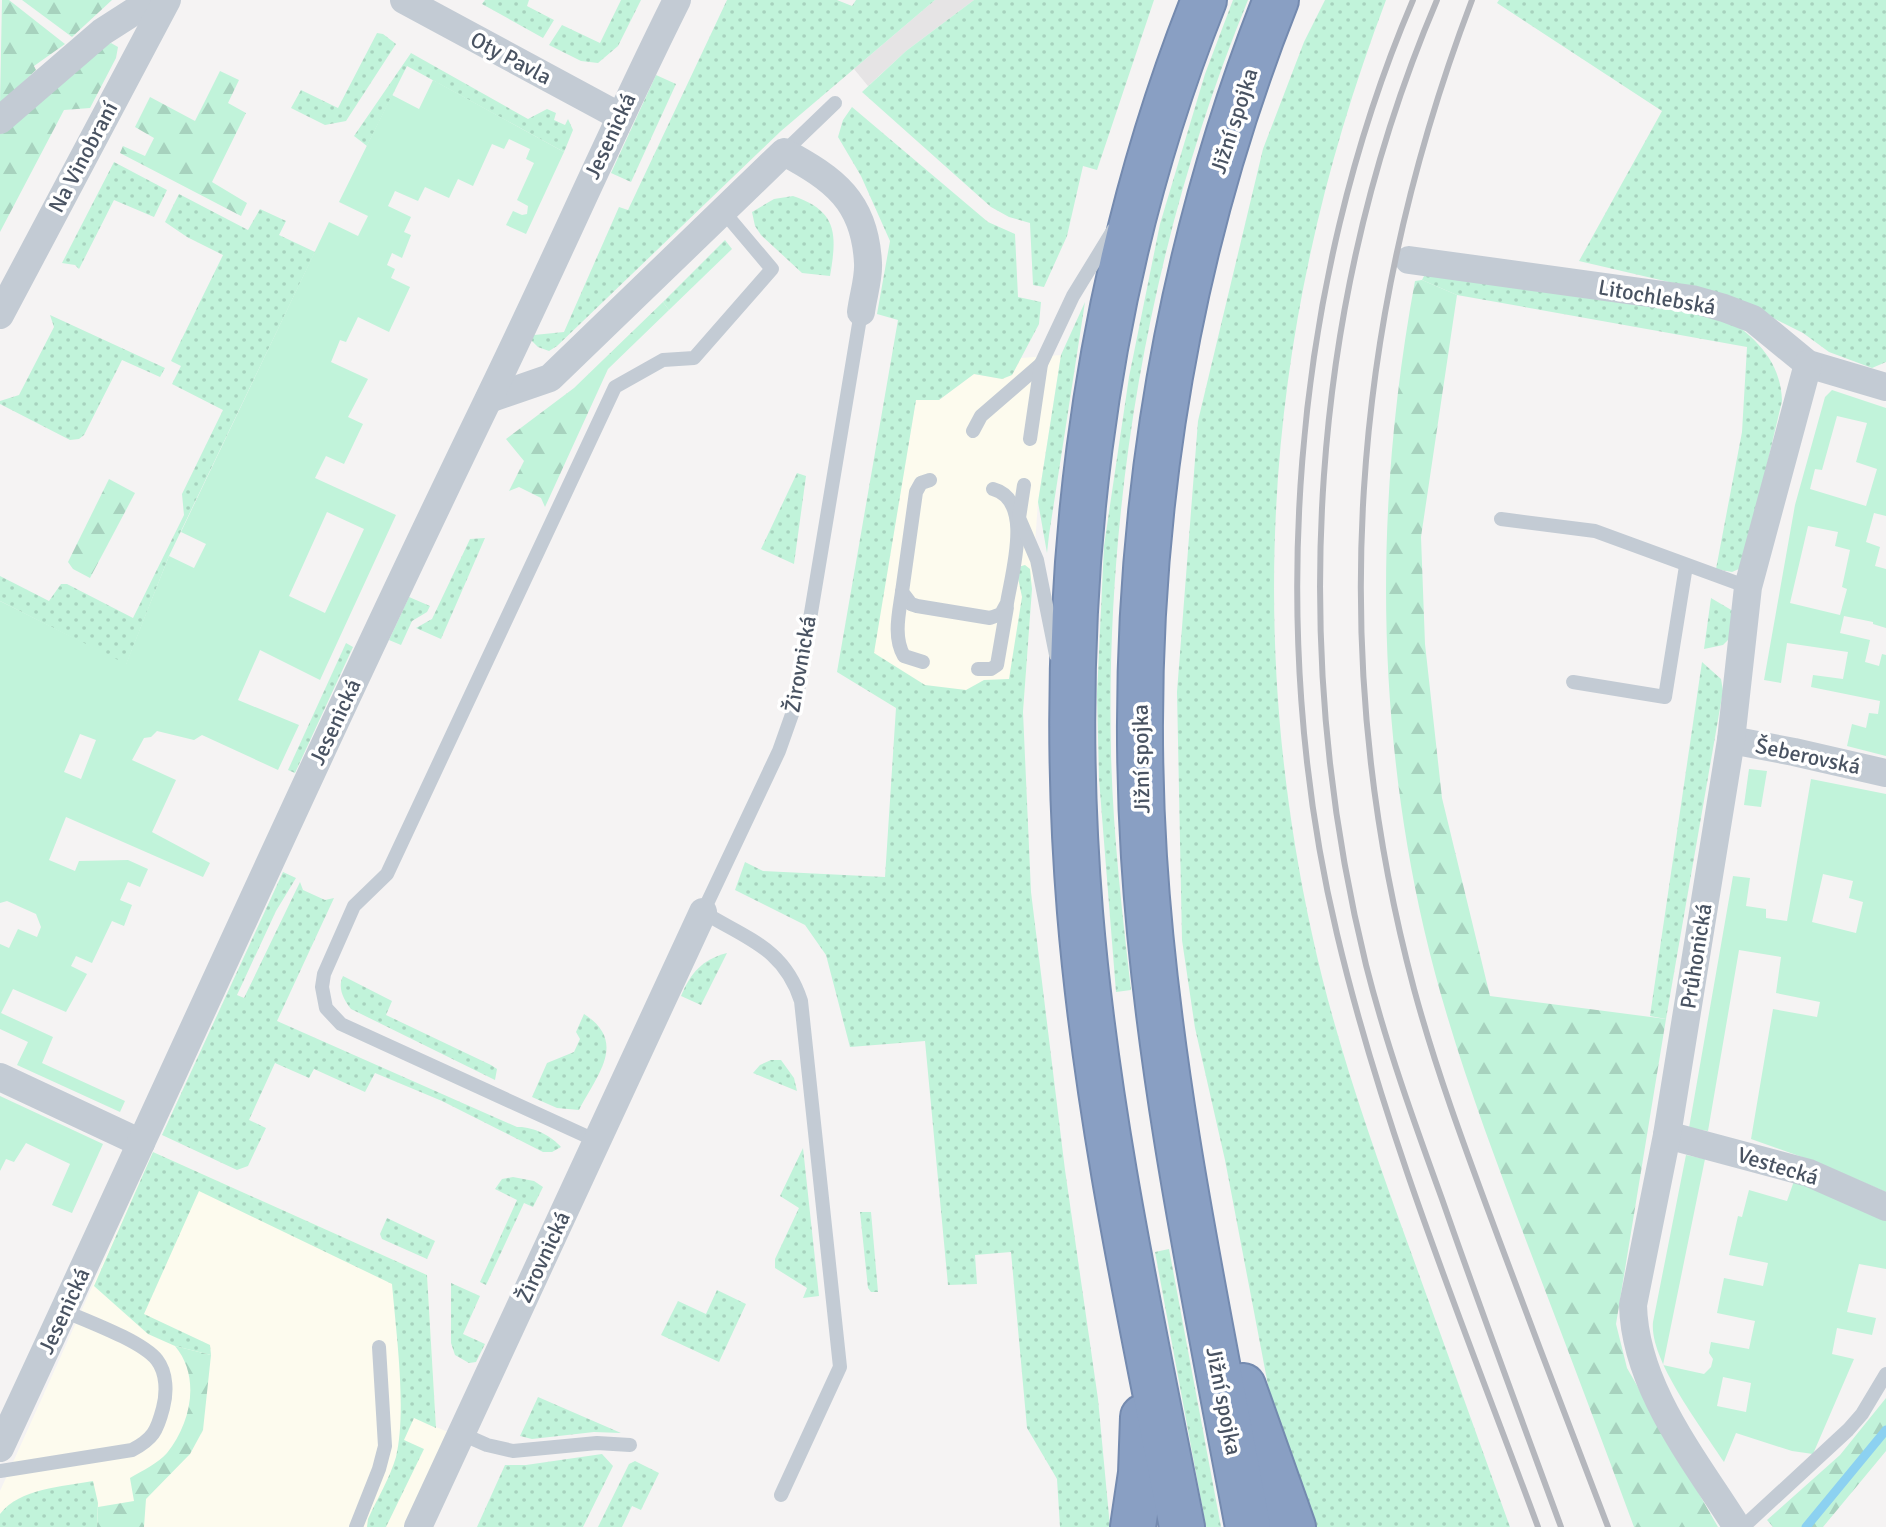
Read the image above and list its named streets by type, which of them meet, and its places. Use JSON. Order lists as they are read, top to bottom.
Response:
{
  "streets": {
    "highway": ["Jižní spojka"],
    "street": [
      "Oty Pavla",
      "Jesenická",
      "Na Vinobraní",
      "Litochlebská",
      "Žirovnická",
      "Šeberovská",
      "Průhonická",
      "Vestecká"
    ]
  },
  "crossings": [
    ["Oty Pavla", "Jesenická"],
    ["Litochlebská", "Průhonická"],
    ["Šeberovská", "Průhonická"],
    ["Průhonická", "Vestecká"]
  ]
}
